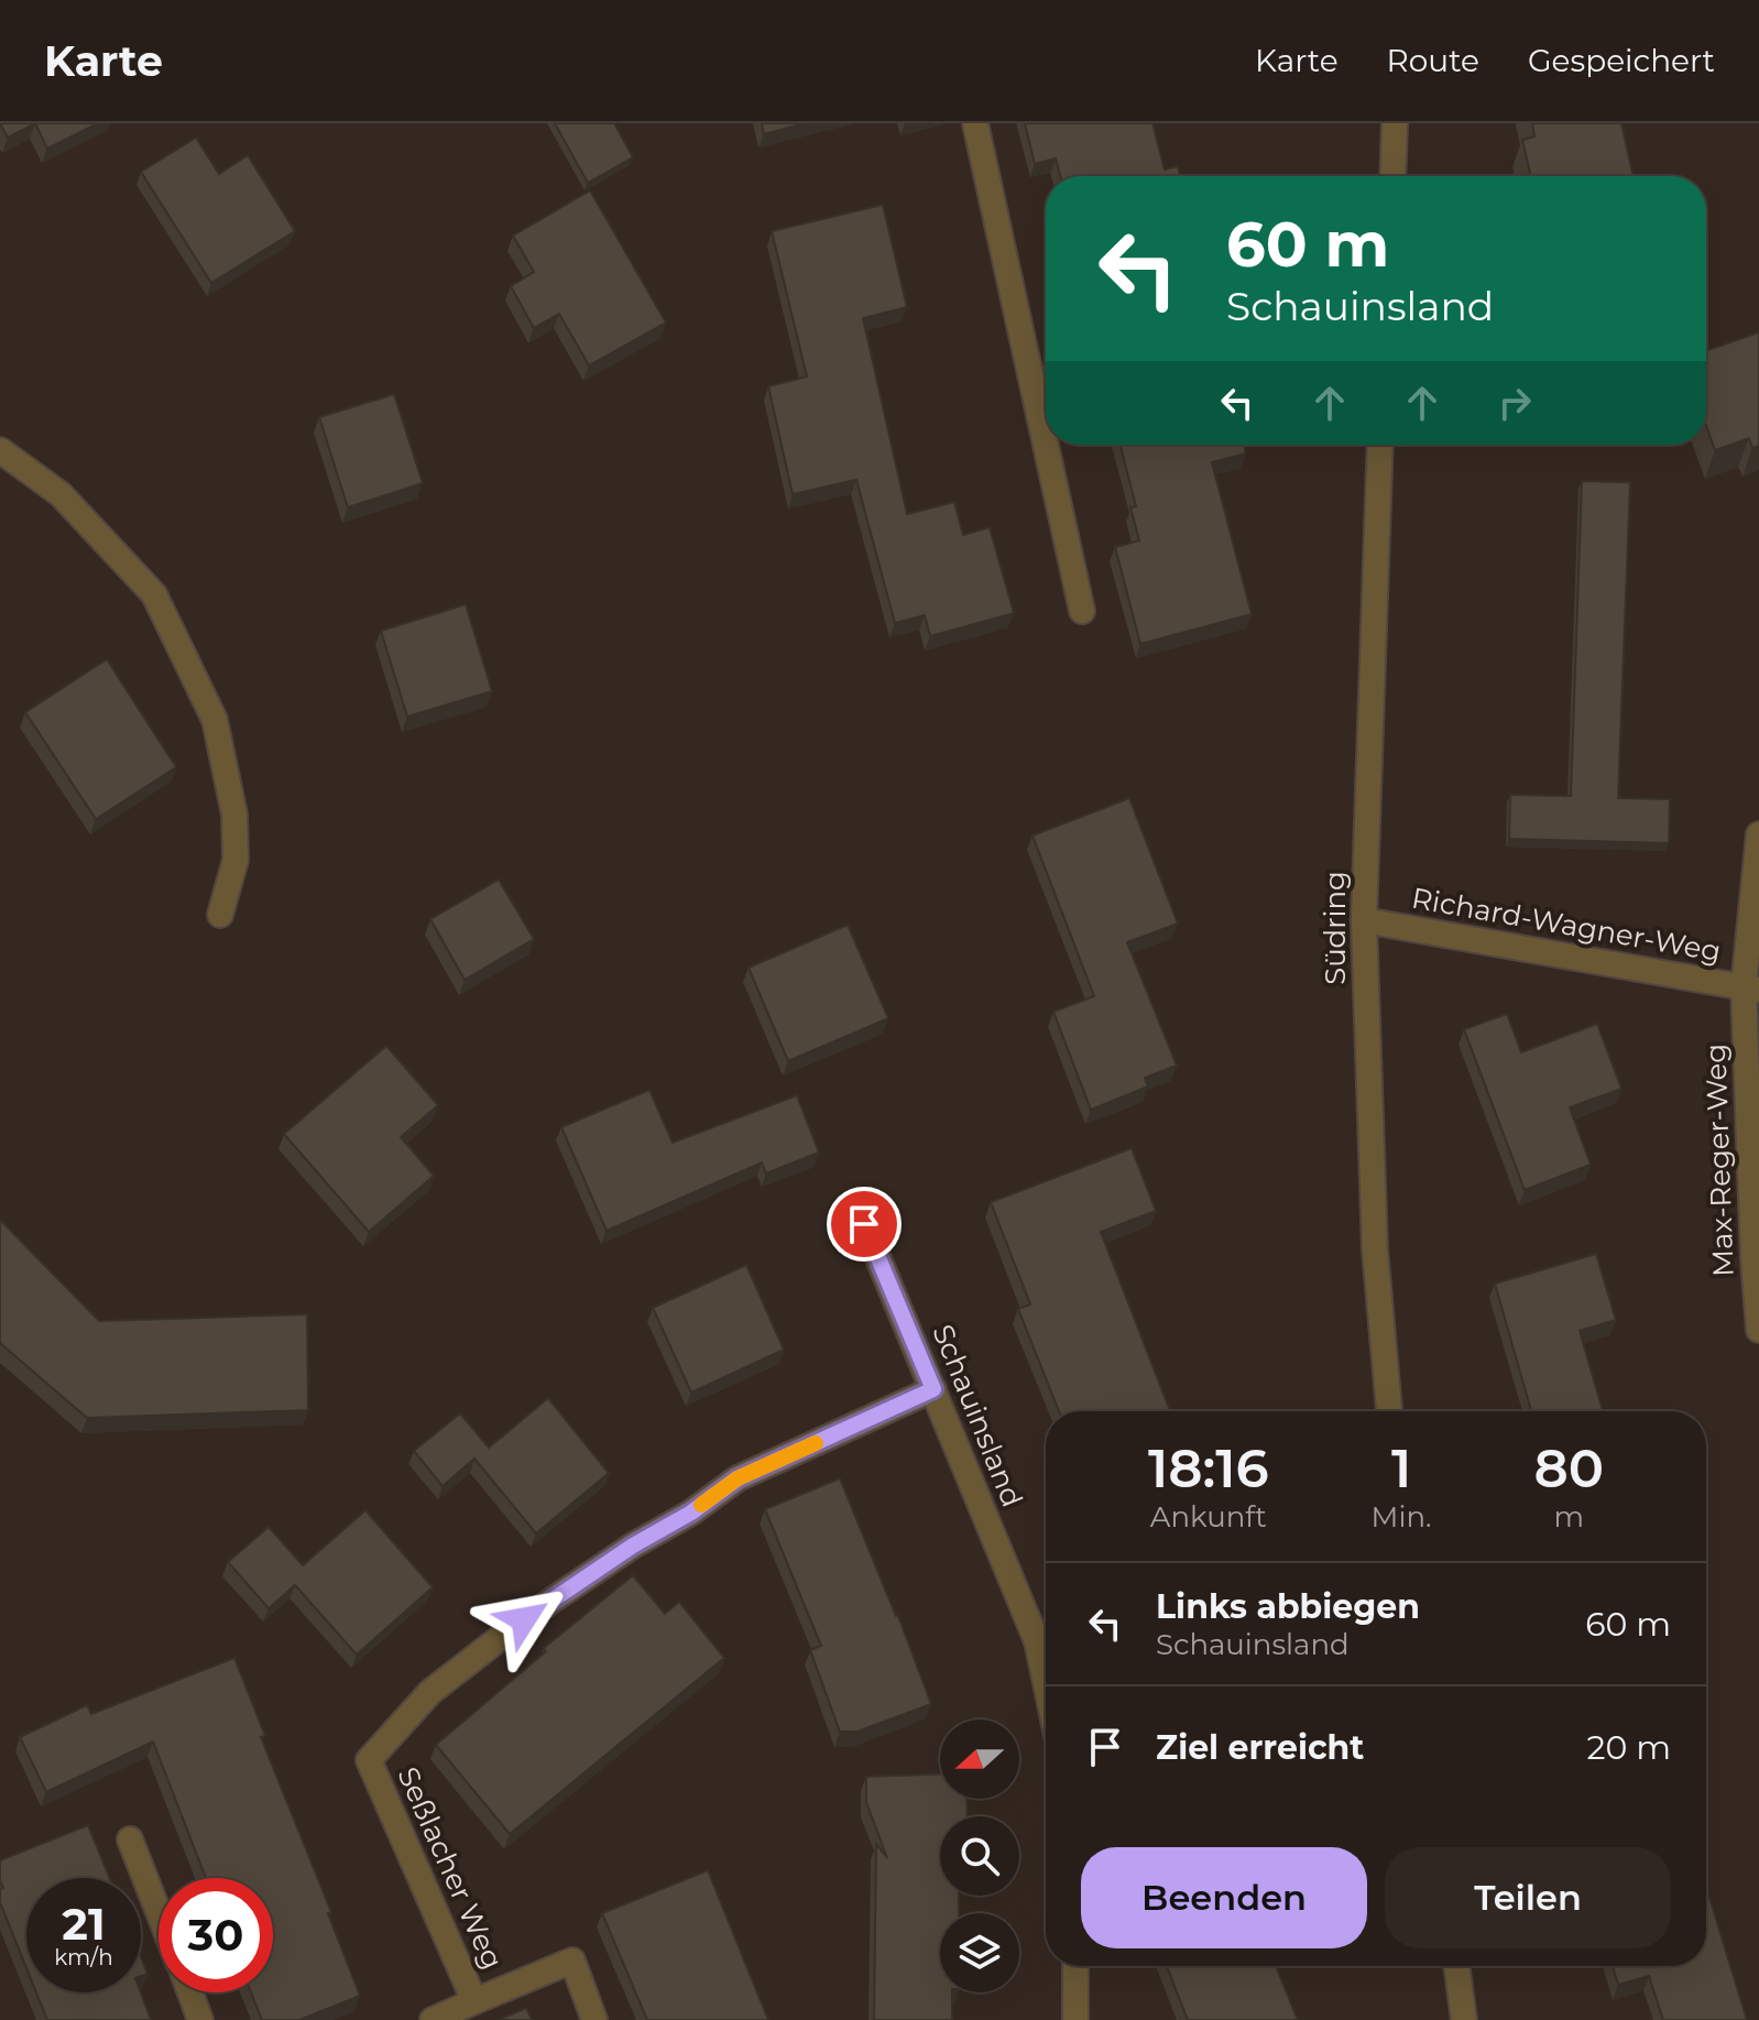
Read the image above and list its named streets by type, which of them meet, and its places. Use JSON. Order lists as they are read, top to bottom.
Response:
{
  "streets": {
    "street": [
      "Richard-Wagner-Weg",
      "Südring",
      "Max-Reger-Weg",
      "Schauinsland",
      "Seßlacher Weg"
    ]
  },
  "crossings": [
    ["Richard-Wagner-Weg", "Südring"],
    ["Richard-Wagner-Weg", "Max-Reger-Weg"],
    ["Schauinsland", "Seßlacher Weg"]
  ],
  "north": "left",
  "page": {
    "header": "Karte",
    "nav": ["Karte", "Route", "Gespeichert"],
    "turn": ["60 m", "Schauinsland"],
    "eta": [
      "18:16",
      "Ankunft",
      "1",
      "Min.",
      "80",
      "m"
    ],
    "list": [
      {
        "name": "Links abbiegen",
        "note": "Schauinsland",
        "value": "60 m"
      },
      {
        "name": "Ziel erreicht",
        "value": "20 m"
      }
    ],
    "buttons": ["Beenden", "Teilen"],
    "speed": "21 km/h",
    "limit": "30"
  }
}
